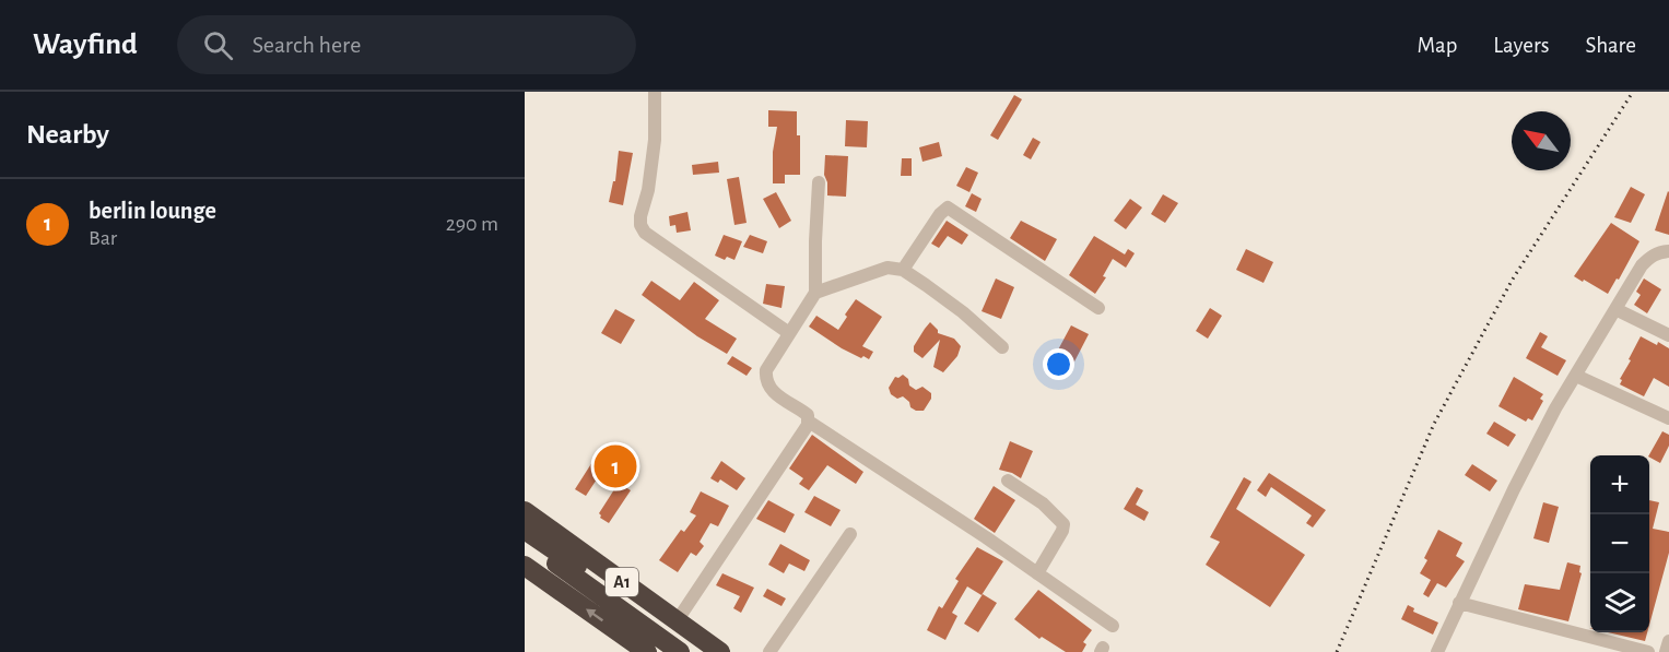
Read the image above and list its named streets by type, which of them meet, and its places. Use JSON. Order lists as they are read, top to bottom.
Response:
{
  "streets": {
    "highway": ["A1"]
  },
  "north": "top left",
  "page": {
    "header": "Wayfind",
    "search": "Search here",
    "nav": ["Map", "Layers", "Share"],
    "heading": "Nearby",
    "list": [
      {
        "mark": "1",
        "name": "berlin lounge",
        "note": "Bar",
        "value": "290 m"
      }
    ],
    "pins": "1",
    "map_buttons": ["+", "−"]
  }
}
